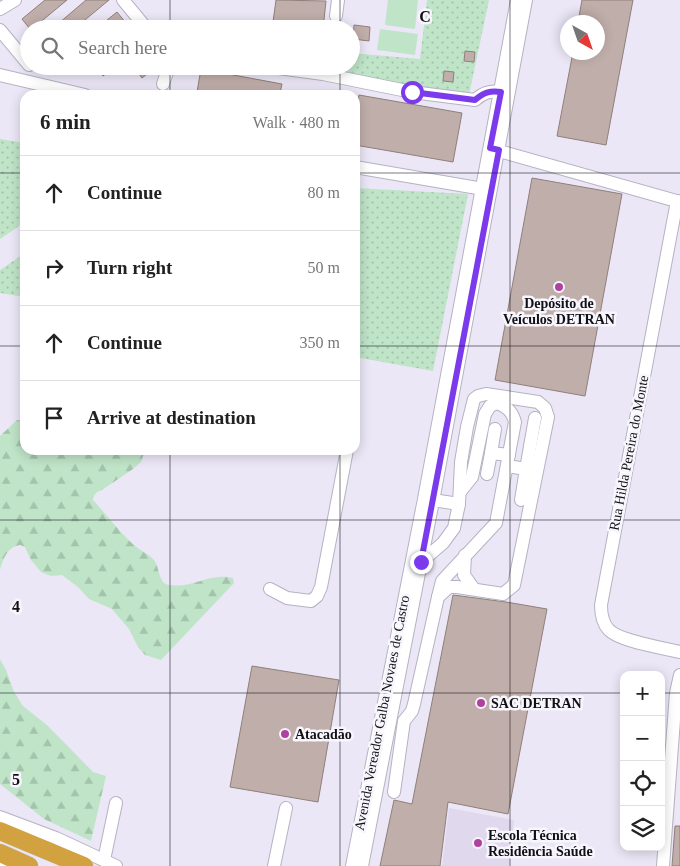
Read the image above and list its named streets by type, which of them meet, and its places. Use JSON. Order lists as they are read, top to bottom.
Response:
{
  "streets": {
    "street": ["Rua Hilda Pereira do Monte", "Avenida Vereador Galba Novaes de Castro"]
  },
  "places": [
    "Depósito de Veículos DETRAN",
    "SAC DETRAN",
    "Atacadão",
    "Escola Técnica Residência Saúde"
  ],
  "north": "bottom right",
  "page": {
    "search": "Search here",
    "heading": ["6 min", "Walk · 480 m"],
    "list": [
      ["Continue", "80 m"],
      ["Turn right", "50 m"],
      ["Continue", "350 m"],
      "Arrive at destination"
    ],
    "map_buttons": ["+", "−"]
  },
  "grid": {
    "columns": ["C"],
    "rows": ["4", "5"]
  }
}
